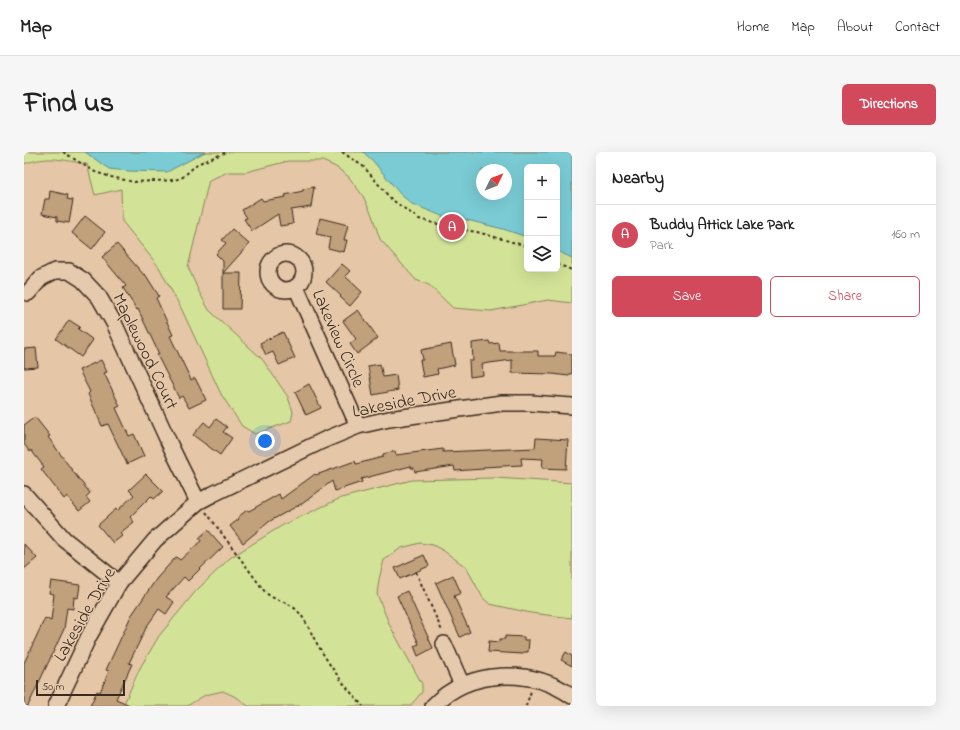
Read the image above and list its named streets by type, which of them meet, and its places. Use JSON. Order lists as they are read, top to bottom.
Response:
{
  "streets": {
    "street": ["Lakeview Circle", "Maplewood Court", "Lakeside Drive"]
  },
  "crossings": [
    ["Lakeview Circle", "Lakeside Drive"],
    ["Maplewood Court", "Lakeside Drive"]
  ],
  "scale_bar": "50 m",
  "north": "top right",
  "page": {
    "header": "Map",
    "nav": [
      "Home",
      "Map",
      "About",
      "Contact"
    ],
    "title": "Find us",
    "buttons": [
      "Directions",
      ["Save", "Share"]
    ],
    "heading": "Nearby",
    "map_buttons": ["+", "−"],
    "list": [
      {
        "mark": "A",
        "name": "Buddy Attick Lake Park",
        "note": "Park",
        "value": "160 m"
      }
    ],
    "pins": "A",
    "scale": "50 m"
  }
}
